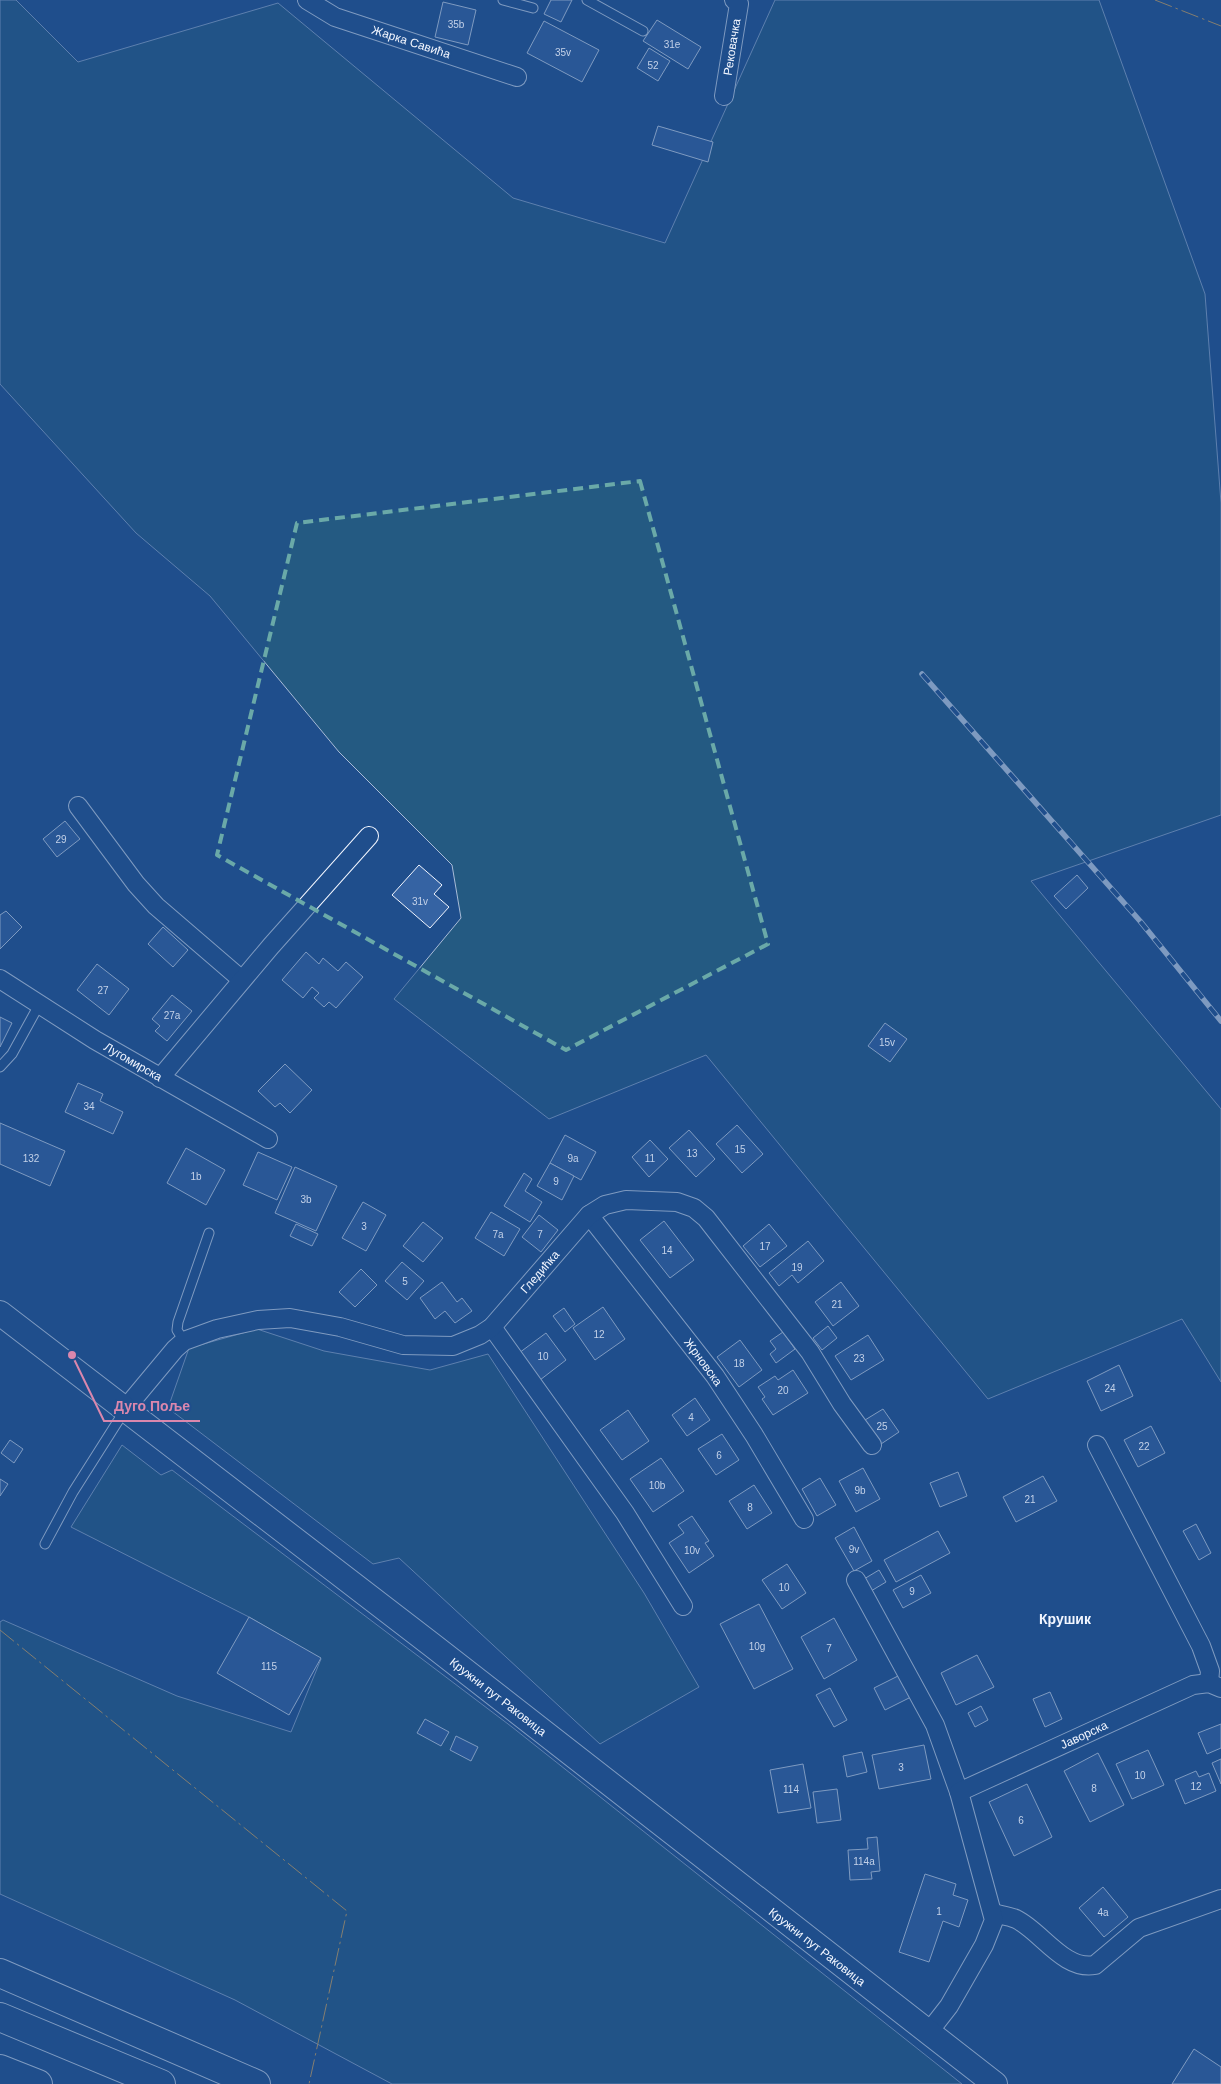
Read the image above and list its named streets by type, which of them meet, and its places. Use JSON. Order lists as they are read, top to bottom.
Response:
{
  "streets": {
    "main road": ["Кружни пут Раковица"],
    "street": [
      "Жарка Савића",
      "Рековачка",
      "Лугомирска",
      "Гледићка",
      "Жрновска",
      "Јаворска"
    ]
  },
  "crossings": [
    ["Гледићка", "Жрновска"],
    ["Гледићка", "Кружни пут Раковица"]
  ],
  "districts": ["Крушик"],
  "places": ["Дуго Поље"],
  "house_numbers": [
    "35b",
    "31e",
    "35v",
    "52",
    "29",
    "31v",
    "27",
    "27a",
    "15v",
    "34",
    "15",
    "13",
    "132",
    "9a",
    "11",
    "1b",
    "9",
    "3b",
    "3",
    "7a",
    "7",
    "17",
    "14",
    "19",
    "5",
    "21",
    "12",
    "10",
    "23",
    "18",
    "24",
    "20",
    "4",
    "25",
    "22",
    "6",
    "10b",
    "9b",
    "21",
    "8",
    "9v",
    "10v",
    "10",
    "9",
    "10g",
    "7",
    "115",
    "3",
    "10",
    "12",
    "8",
    "114",
    "6",
    "114a",
    "1",
    "4a"
  ]
}
